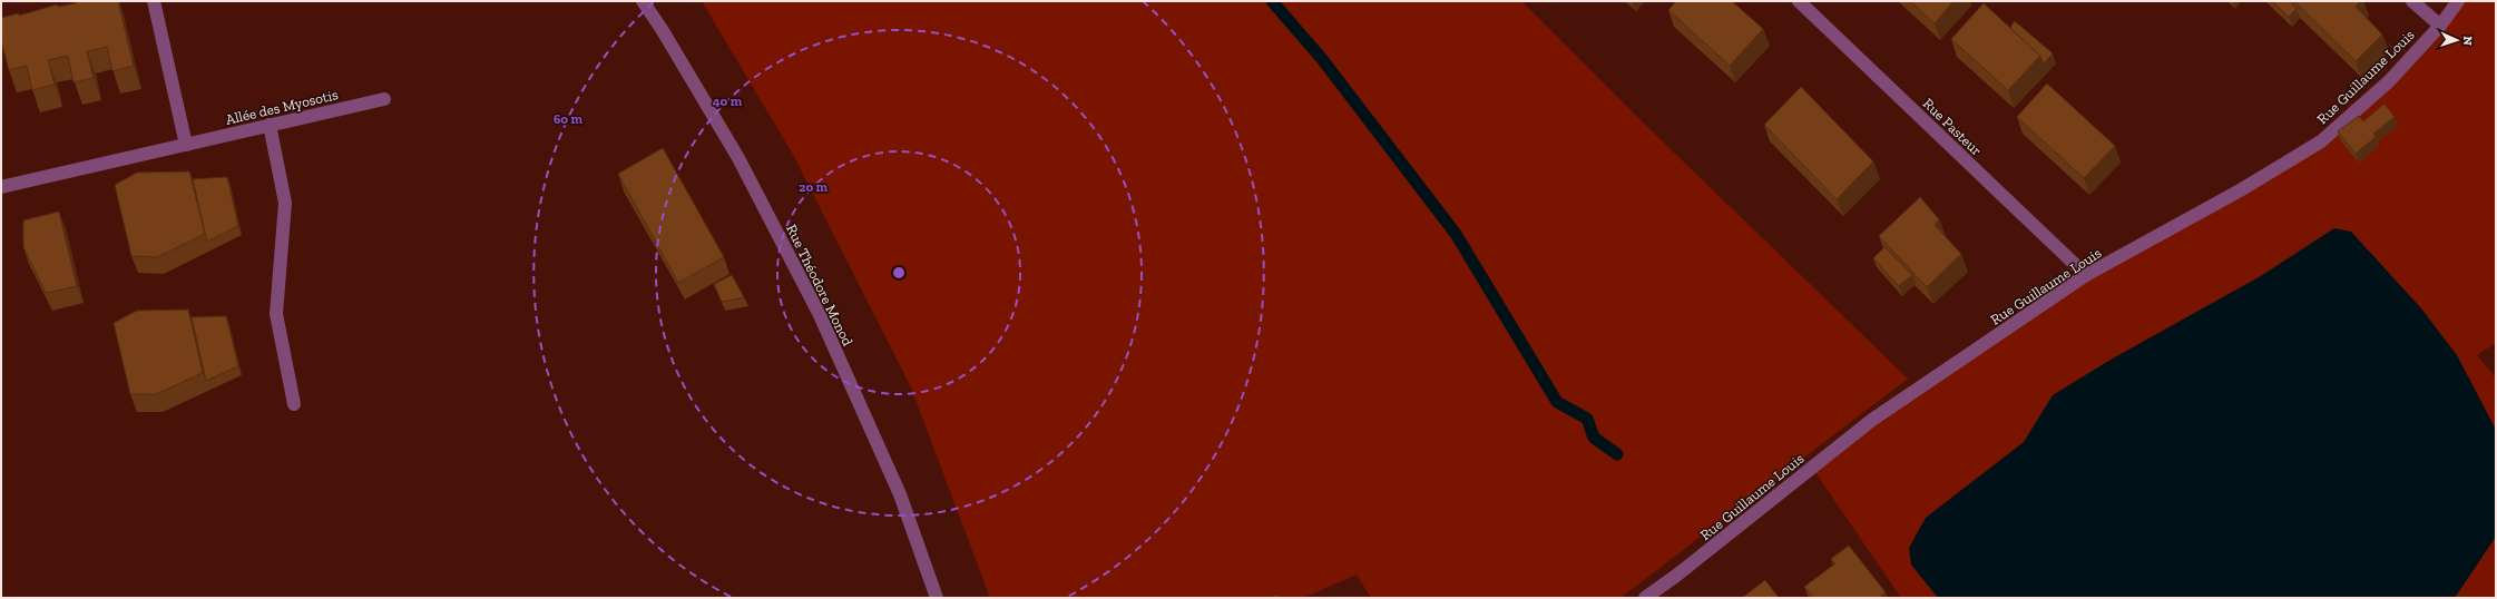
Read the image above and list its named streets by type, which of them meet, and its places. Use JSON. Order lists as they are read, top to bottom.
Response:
{
  "streets": {
    "street": [
      "Rue Guillaume Louis",
      "Allée des Myosotis",
      "Rue Pasteur",
      "Rue Théodore Monod"
    ]
  },
  "crossings": [
    ["Rue Guillaume Louis", "Rue Pasteur"]
  ],
  "north": "right",
  "rings": ["40 m", "60 m", "20 m"]
}
